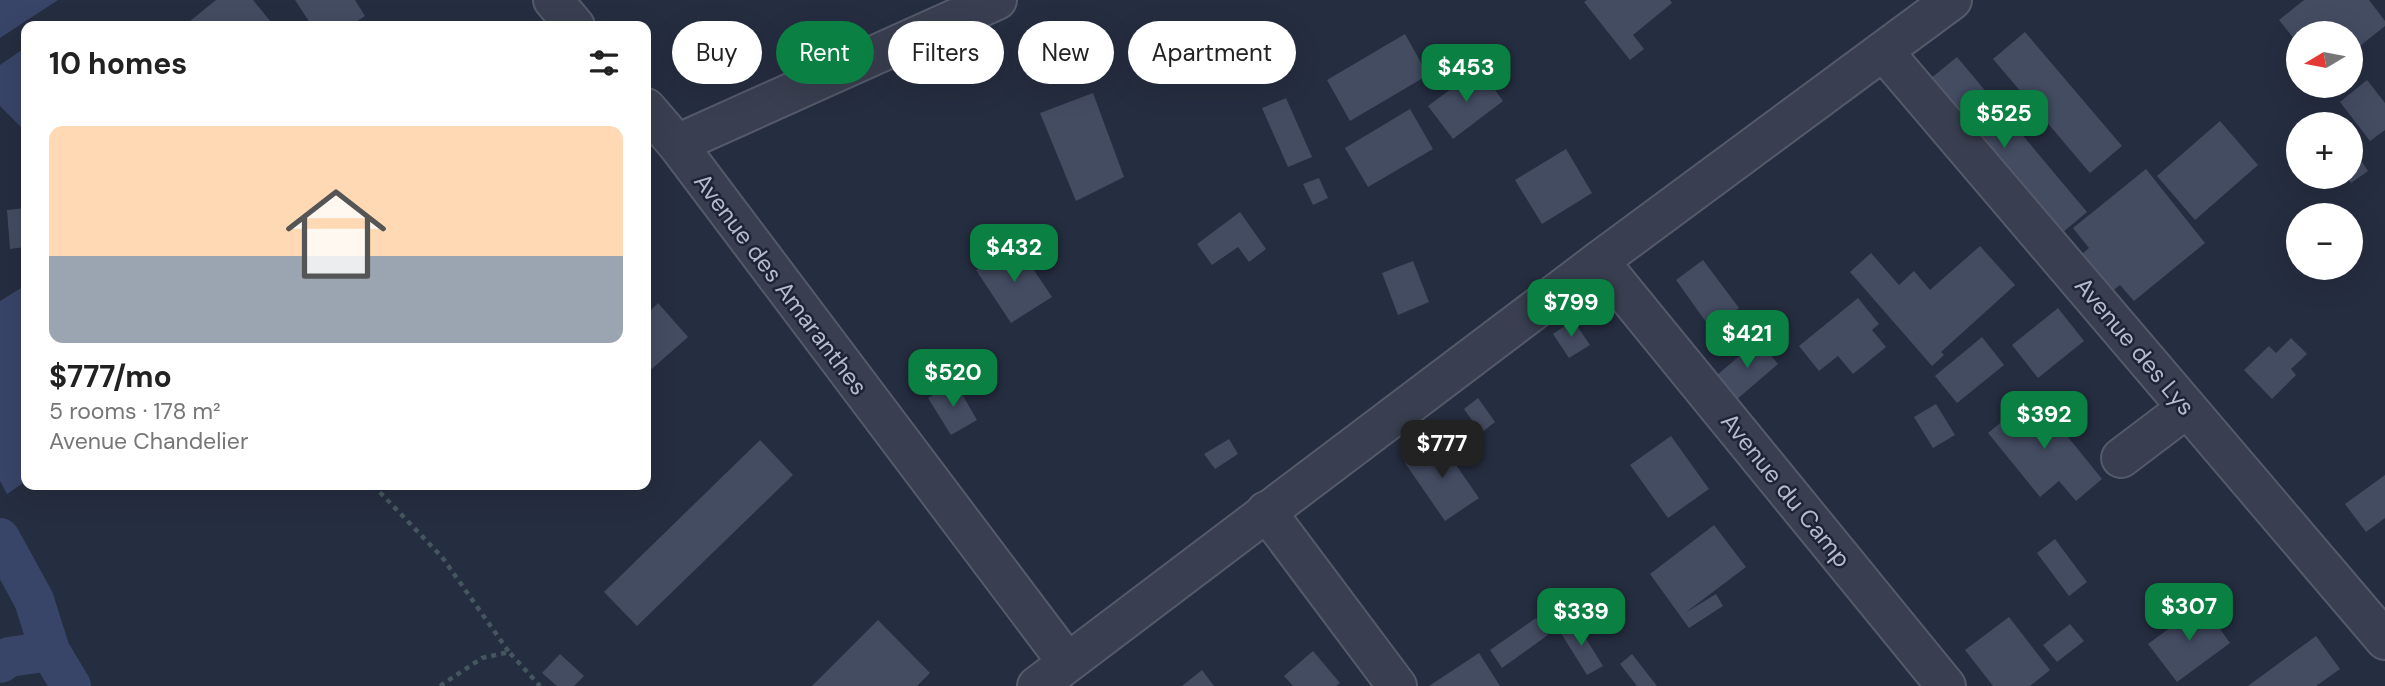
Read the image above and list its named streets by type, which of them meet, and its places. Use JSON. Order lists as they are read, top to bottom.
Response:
{
  "streets": {
    "street": ["Avenue des Amaranthes", "Avenue des Lys", "Avenue du Camp"]
  },
  "north": "left",
  "page": {
    "map_buttons": ["+", "−"],
    "chip": [
      "Buy",
      "Rent",
      "Filters",
      "New",
      "Apartment"
    ],
    "heading": "10 homes",
    "price": [
      "$453",
      "$525",
      "$432",
      "$799",
      "$421",
      "$520",
      "$392",
      "$777",
      "$307",
      "$339"
    ],
    "list": [
      {
        "name": "$777/mo",
        "note": "5 rooms · 178 m² · Avenue Chandelier"
      }
    ]
  }
}
